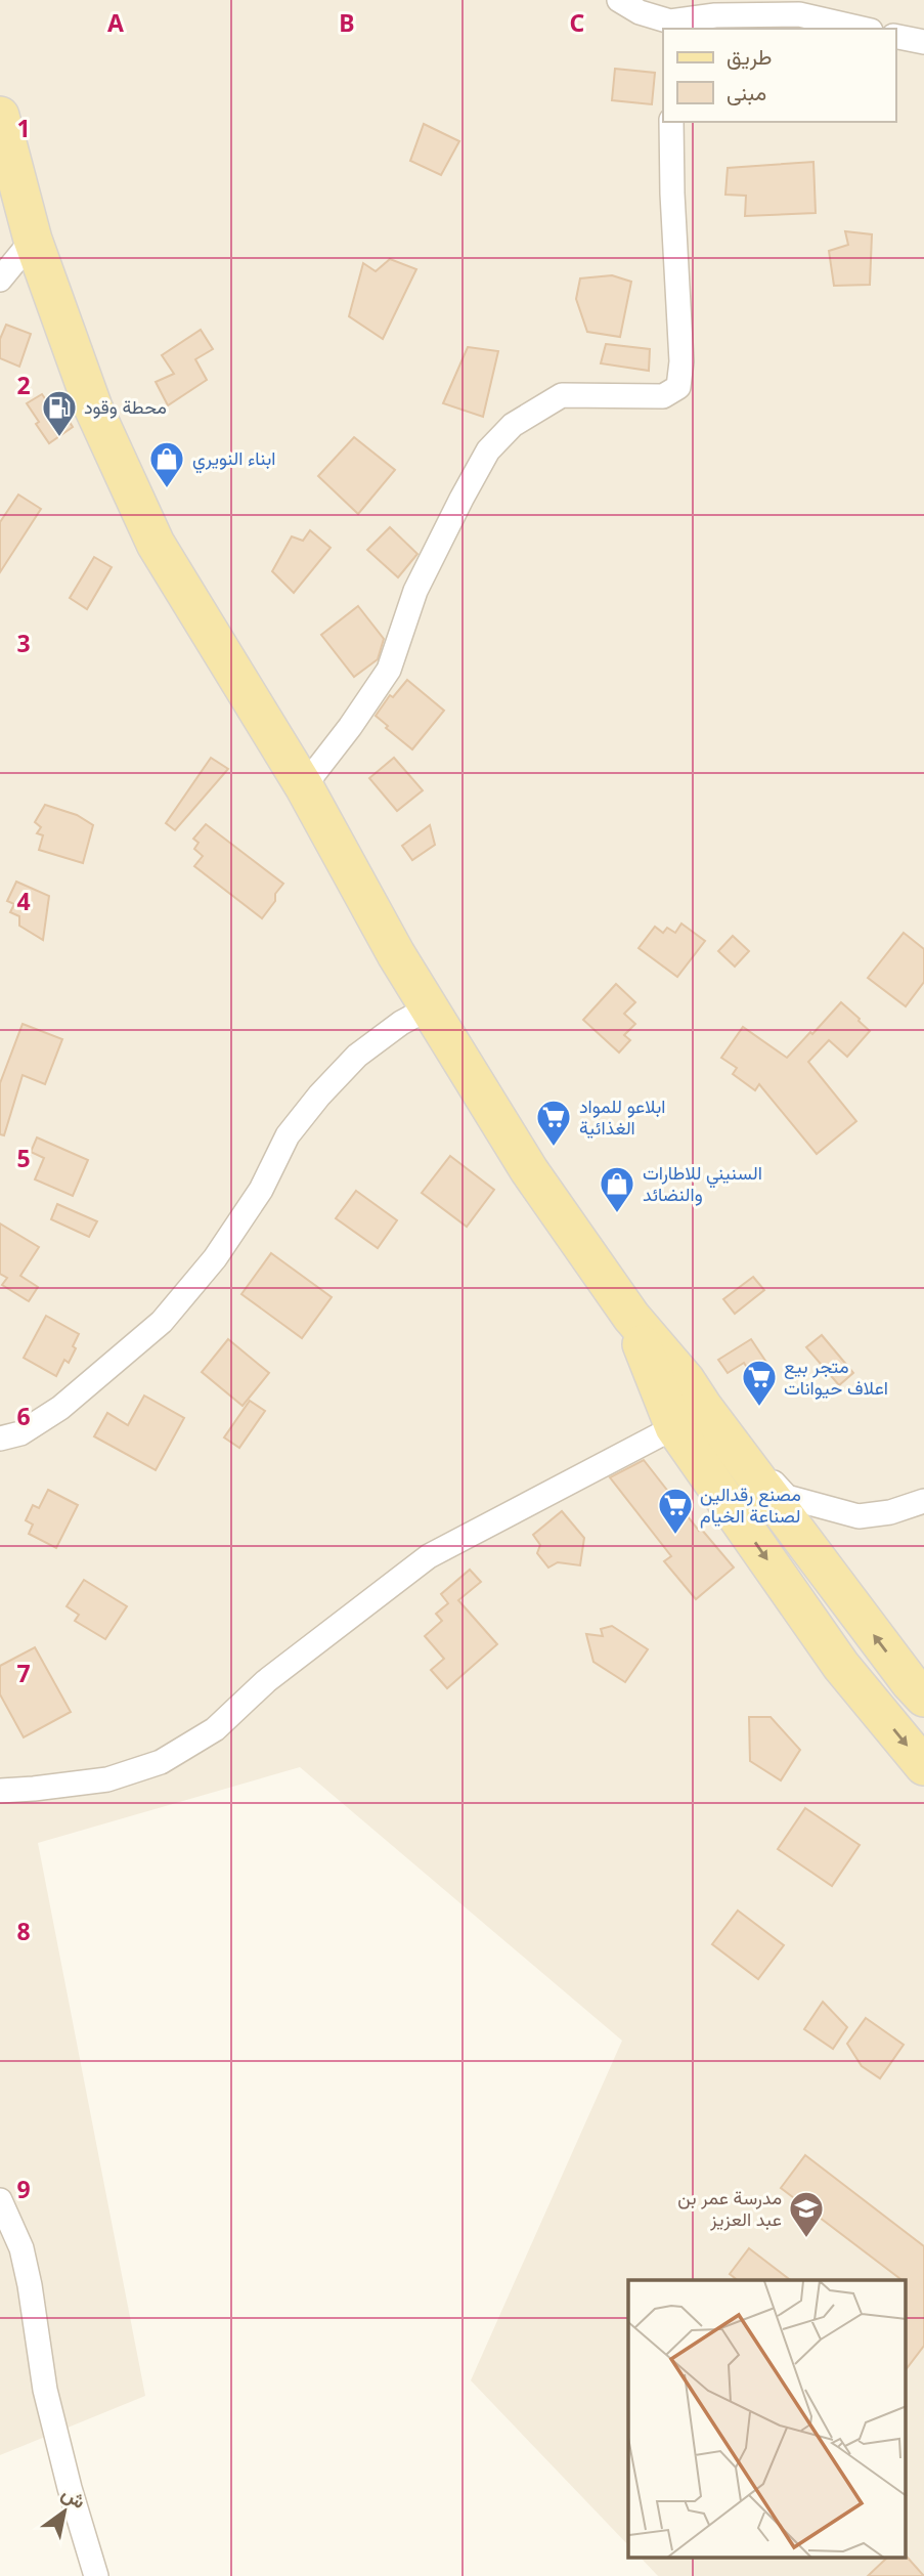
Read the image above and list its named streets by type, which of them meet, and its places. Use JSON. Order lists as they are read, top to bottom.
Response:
{
  "places": {
    "fuel station": ["محطة وقود"],
    "shop": ["ابناء النويري", "السنيني للاطارات والنضائد"],
    "supermarket": ["ابلاعو للمواد الغذائية", "متجر بيع اعلاف حيوانات", "مصنع رقدالين لصناعة الخيام"],
    "school or university": ["مدرسة عمر بن عبد العزيز"]
  },
  "legend": ["طريق", "مبنى"],
  "north": "top right",
  "grid": {
    "columns": ["A", "B", "C"],
    "rows": [
      "1",
      "2",
      "3",
      "4",
      "5",
      "6",
      "7",
      "8",
      "9"
    ]
  }
}
